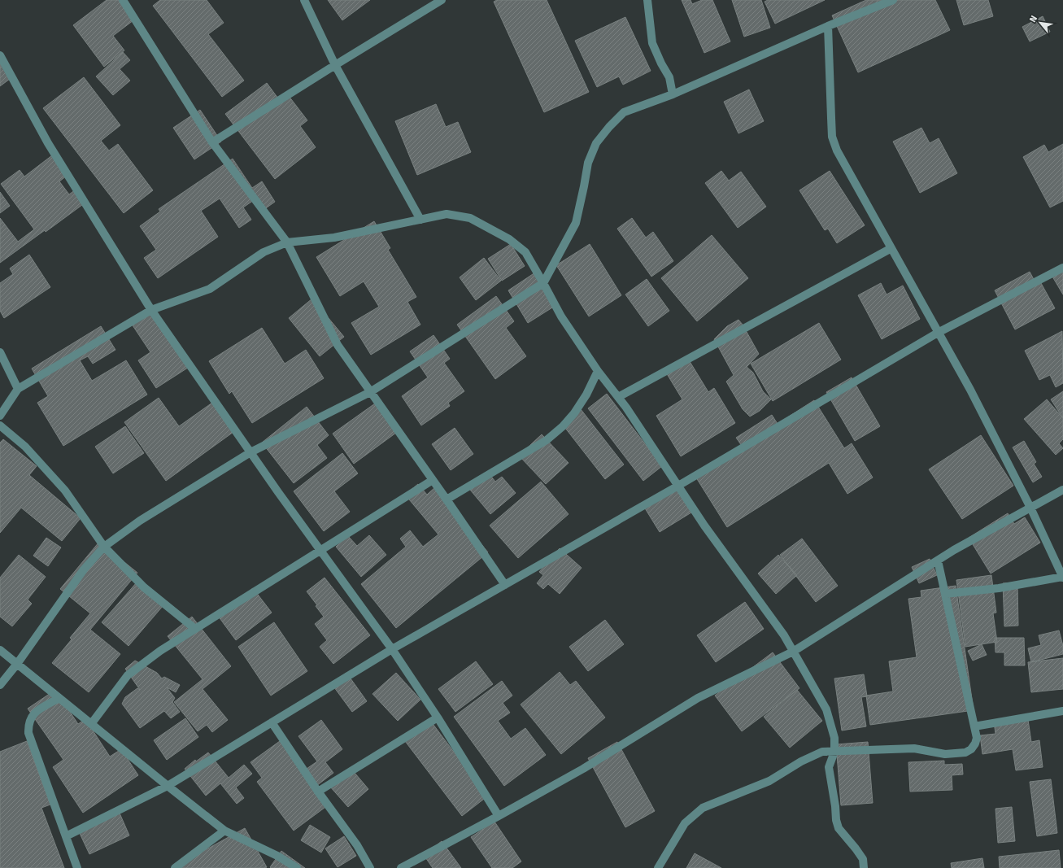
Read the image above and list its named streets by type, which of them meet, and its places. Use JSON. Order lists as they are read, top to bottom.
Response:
{
  "north": "top left"
}
